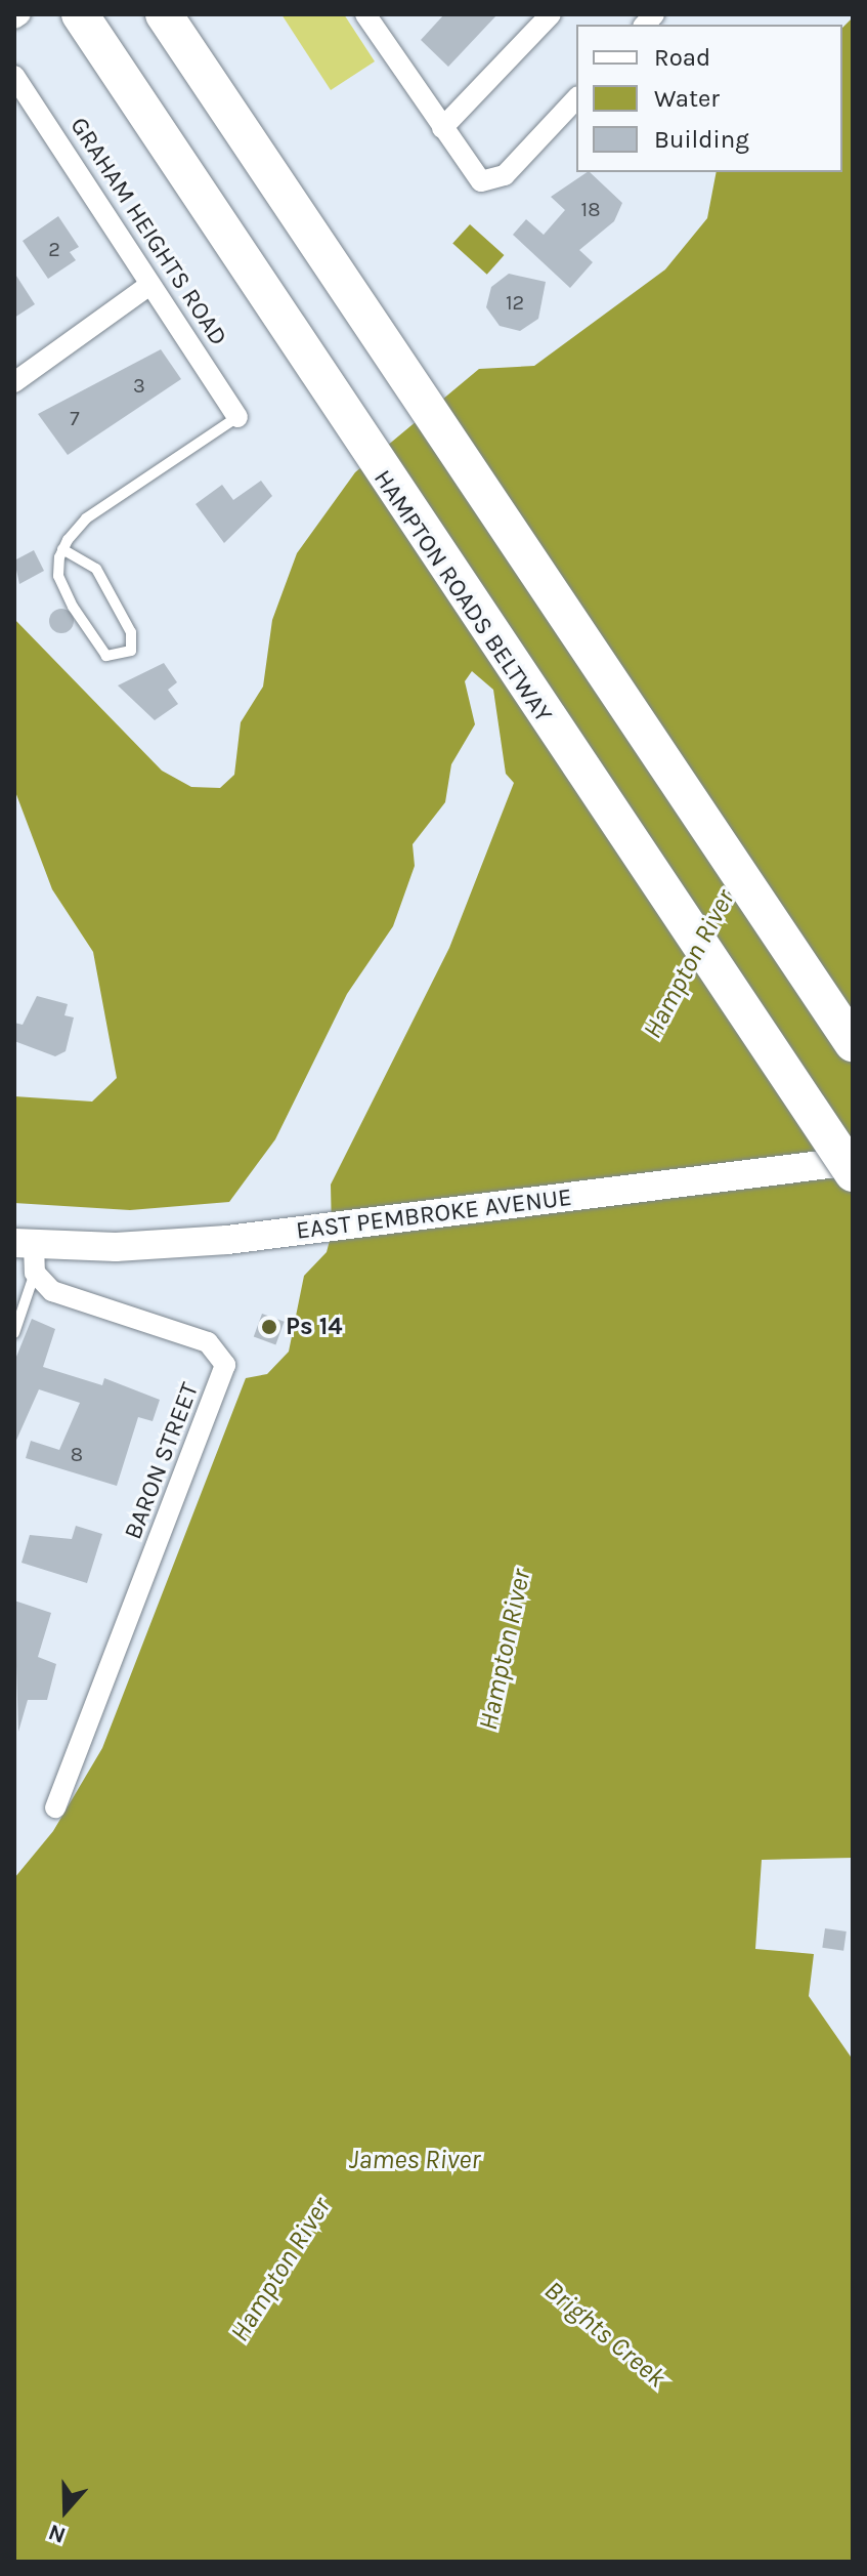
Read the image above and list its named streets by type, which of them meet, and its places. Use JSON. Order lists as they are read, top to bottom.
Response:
{
  "streets": {
    "highway": ["HAMPTON ROADS BELTWAY"],
    "main road": ["EAST PEMBROKE AVENUE"],
    "street": ["GRAHAM HEIGHTS ROAD", "BARON STREET"]
  },
  "crossings": [
    ["EAST PEMBROKE AVENUE", "BARON STREET"]
  ],
  "water": ["Hampton River", "James River", "Brights Creek"],
  "places": ["Ps 14"],
  "house_numbers": [
    "18",
    "2",
    "12",
    "3",
    "7",
    "8"
  ],
  "legend": ["Road", "Water", "Building"],
  "north": "bottom"
}
